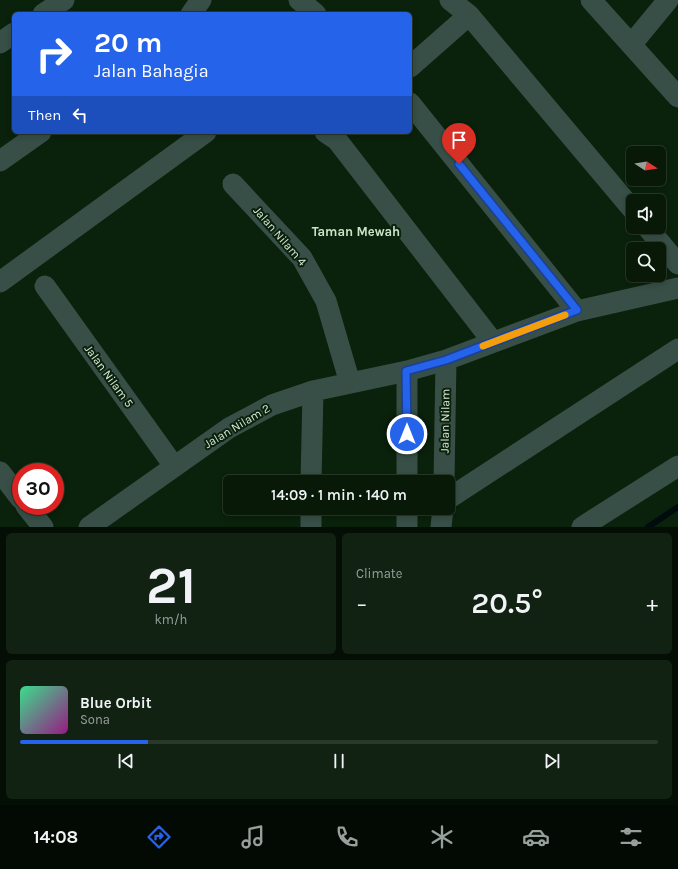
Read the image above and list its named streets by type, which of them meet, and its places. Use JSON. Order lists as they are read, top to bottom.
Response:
{
  "streets": {
    "street": [
      "Jalan Nilam 4",
      "Jalan Nilam 5",
      "Jalan Nilam",
      "Jalan Nilam 2"
    ]
  },
  "crossings": [
    ["Jalan Nilam 4", "Jalan Nilam 2"],
    ["Jalan Nilam 5", "Jalan Nilam 2"],
    ["Jalan Nilam", "Jalan Nilam 2"]
  ],
  "districts": ["Taman Mewah"],
  "north": "right",
  "page": {
    "turn": ["20 m", "Jalan Bahagia"],
    "then": "Then",
    "limit": "30",
    "trip": "14:09 · 1 min · 140 m",
    "tile": [
      ["21", "km/h"],
      "Climate"
    ],
    "heat": ["−", "20.5°", "+"],
    "song": ["Blue Orbit", "Sona"],
    "tabs": "14:08"
  }
}
